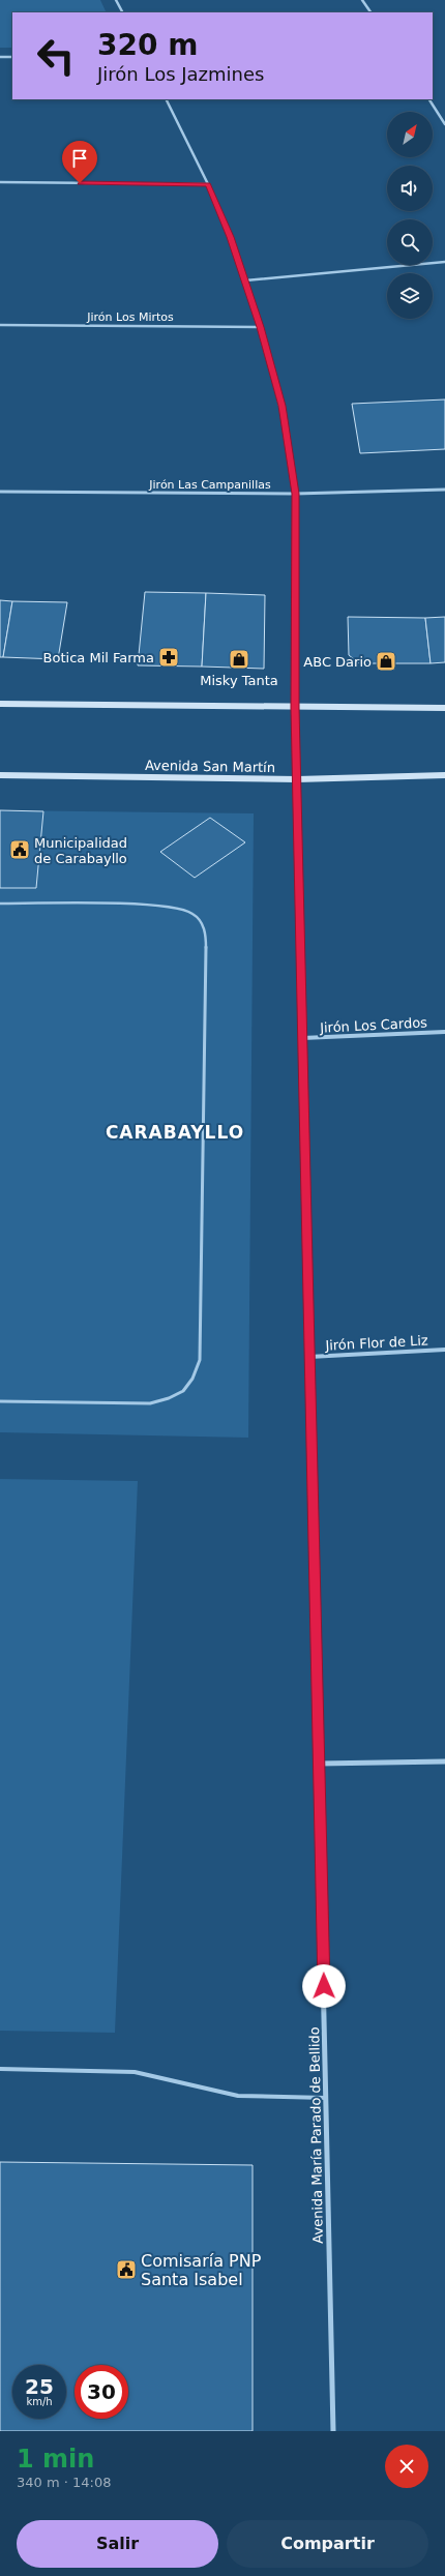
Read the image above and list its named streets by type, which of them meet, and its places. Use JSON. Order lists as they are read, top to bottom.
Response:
{
  "streets": {
    "main road": ["Avenida San Martín"],
    "street": [
      "Jirón Los Mirtos",
      "Jirón Las Campanillas",
      "Jirón Los Cardos",
      "Jirón Flor de Liz",
      "Avenida María Parado de Bellido"
    ]
  },
  "crossings": [
    ["Jirón Los Mirtos", "Avenida María Parado de Bellido"],
    ["Jirón Las Campanillas", "Avenida María Parado de Bellido"],
    ["Avenida San Martín", "Avenida María Parado de Bellido"],
    ["Jirón Los Cardos", "Avenida María Parado de Bellido"],
    ["Jirón Flor de Liz", "Avenida María Parado de Bellido"]
  ],
  "districts": ["CARABAYLLO"],
  "places": {
    "pharmacy": ["Botica Mil Farma"],
    "shop": ["Misky Tanta", "ABC Dario"],
    "public building": ["Municipalidad de Carabayllo", "Comisaría PNP Santa Isabel"]
  },
  "north": "top right",
  "page": {
    "turn": ["320 m", "Jirón Los Jazmines"],
    "speed": "25 km/h",
    "limit": "30",
    "heading": ["1 min", "340 m · 14:08"],
    "buttons": ["Salir", "Compartir"]
  }
}
